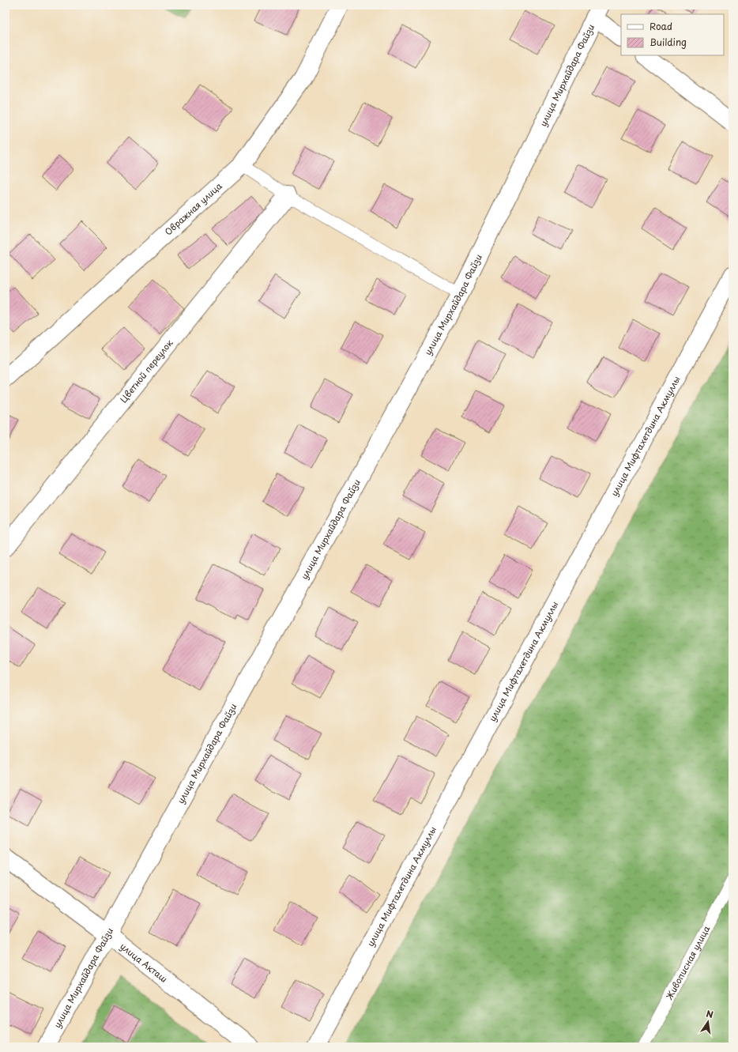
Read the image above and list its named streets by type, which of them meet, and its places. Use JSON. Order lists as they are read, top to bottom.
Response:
{
  "streets": {
    "street": [
      "улица Мирхайдара Файзи",
      "Овражная улица",
      "Цветной переулок",
      "улица Мифтахетдина Акмуллы",
      "улица Акташ"
    ],
    "lane": ["Живописная улица"]
  },
  "crossings": [
    ["улица Мирхайдара Файзи", "улица Акташ"]
  ],
  "legend": ["Road", "Building"],
  "north": "top"
}
